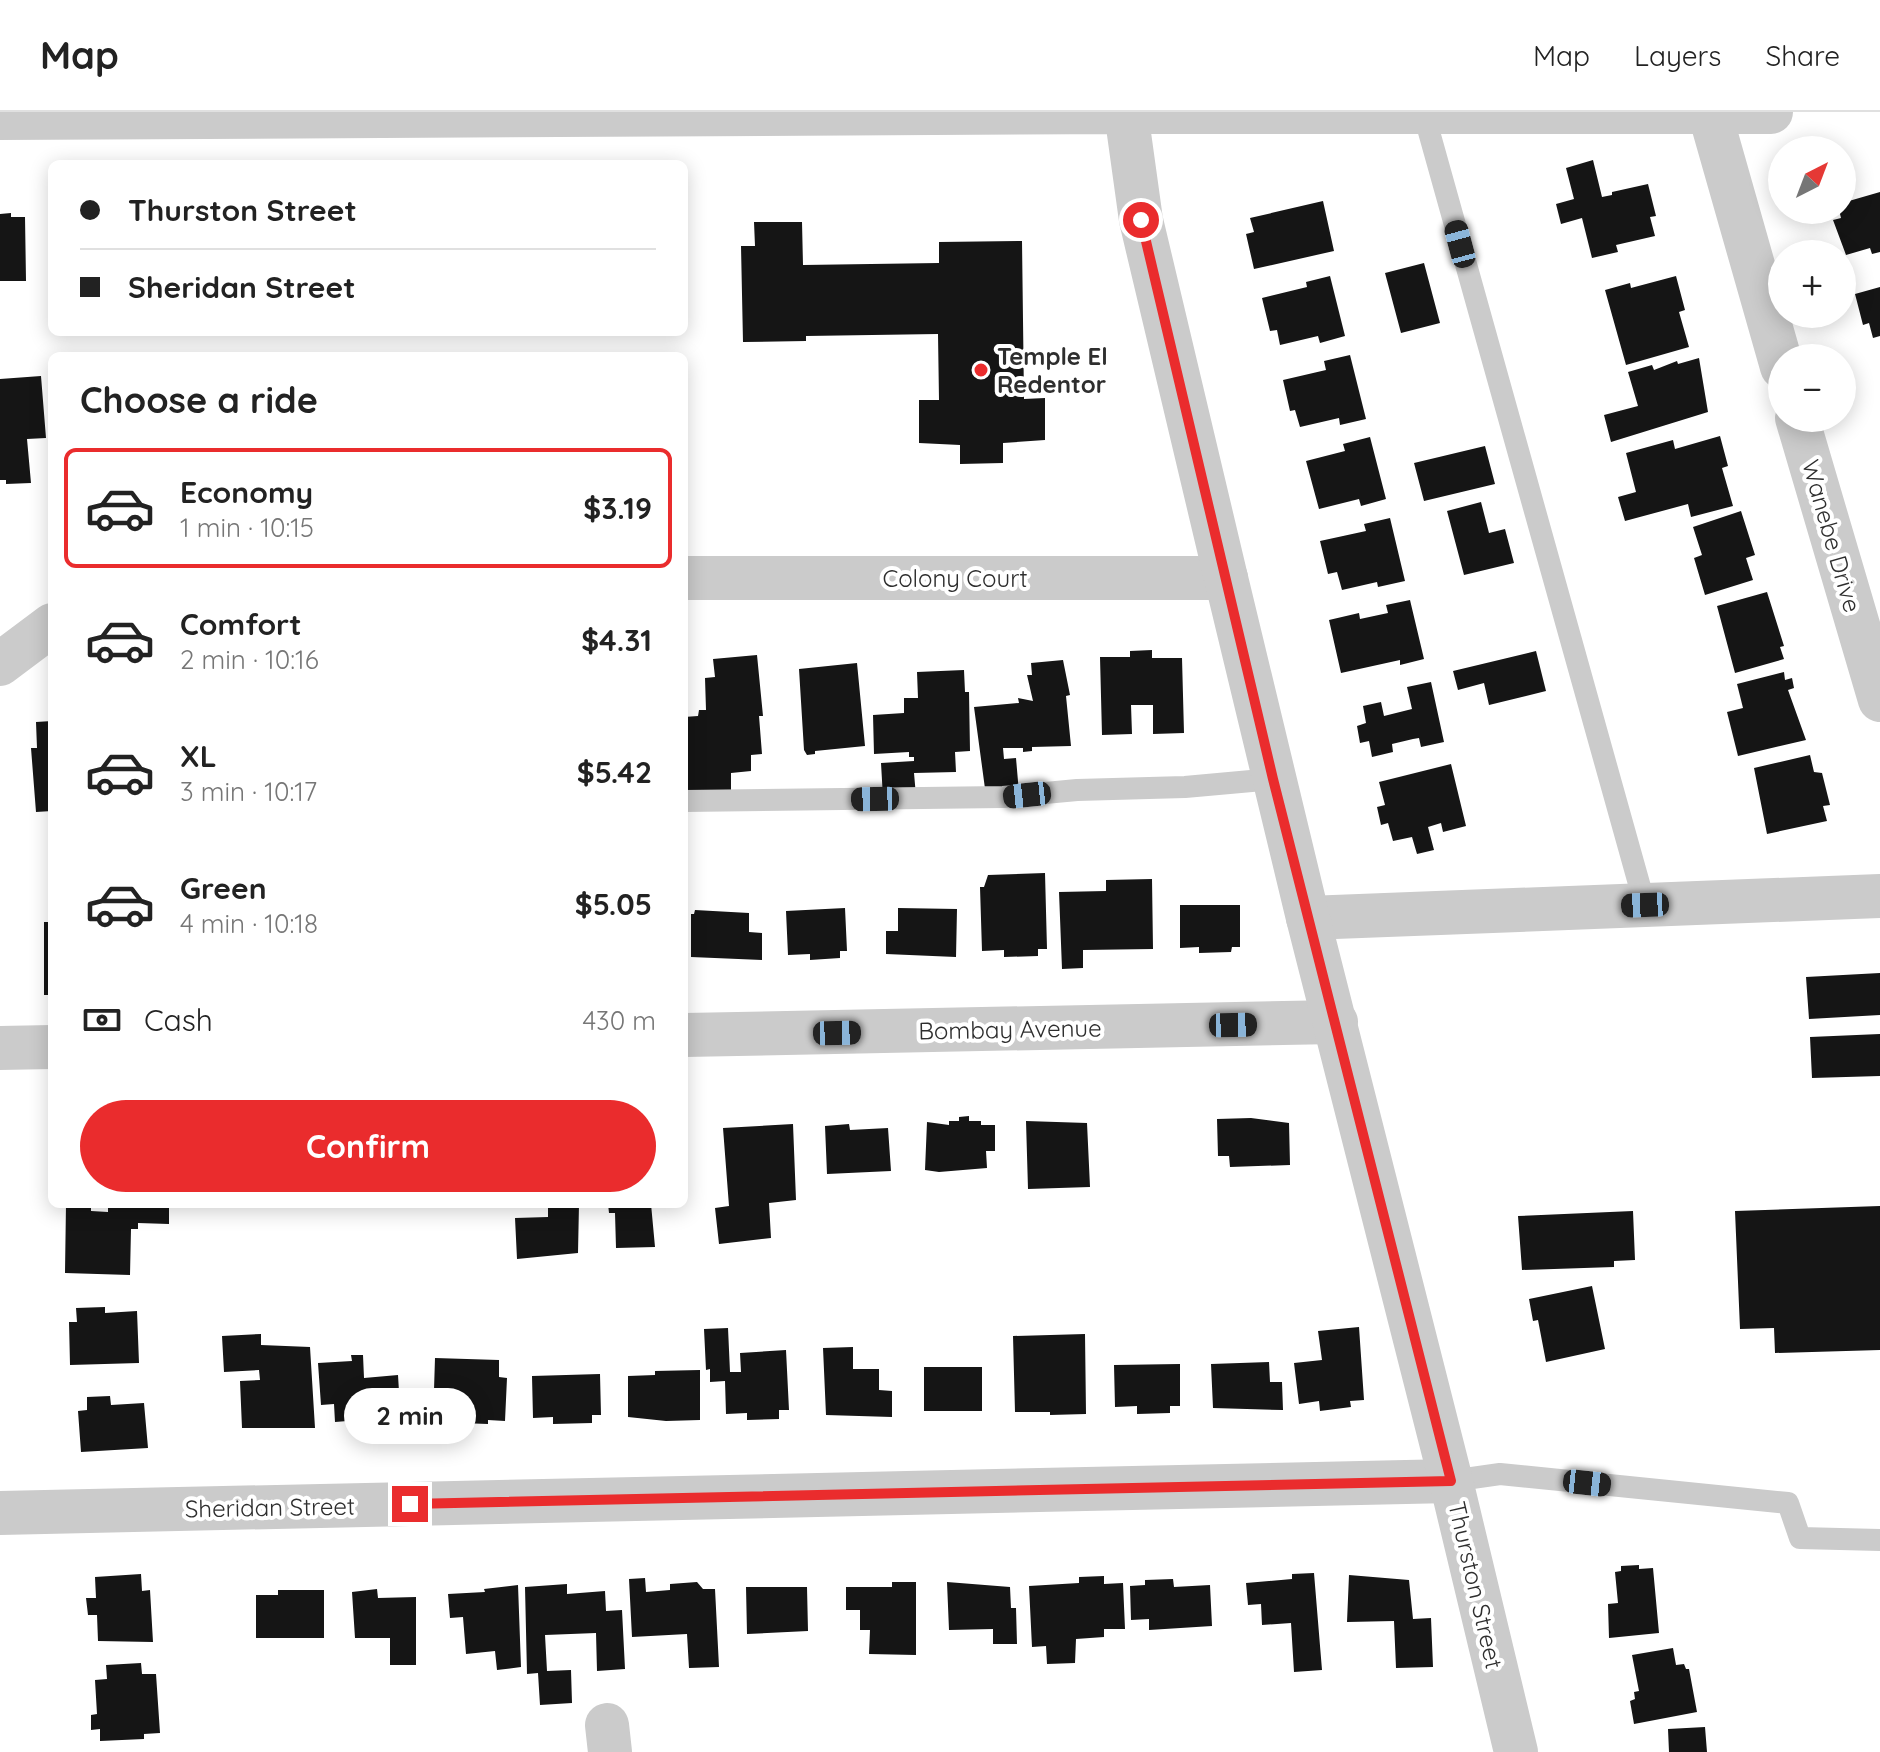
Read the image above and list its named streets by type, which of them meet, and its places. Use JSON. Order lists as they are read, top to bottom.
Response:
{
  "streets": {
    "street": [
      "Wanebe Drive",
      "Colony Court",
      "Bombay Avenue",
      "Sheridan Street",
      "Thurston Street"
    ]
  },
  "crossings": [
    ["Colony Court", "Thurston Street"],
    ["Bombay Avenue", "Thurston Street"],
    ["Sheridan Street", "Thurston Street"]
  ],
  "places": ["Temple El Redentor"],
  "north": "top right",
  "page": {
    "header": "Map",
    "nav": ["Map", "Layers", "Share"],
    "map_buttons": ["+", "−"],
    "banner": ["Thurston Street", "Sheridan Street"],
    "heading": "Choose a ride",
    "list": [
      {
        "name": "Economy",
        "note": "1 min · 10:15",
        "value": "$3.19"
      },
      {
        "name": "Comfort",
        "note": "2 min · 10:16",
        "value": "$4.31"
      },
      {
        "name": "XL",
        "note": "3 min · 10:17",
        "value": "$5.42"
      },
      {
        "name": "Green",
        "note": "4 min · 10:18",
        "value": "$5.05"
      }
    ],
    "pay": ["Cash", "430 m"],
    "buttons": "Confirm",
    "bubble": "2 min"
  }
}
